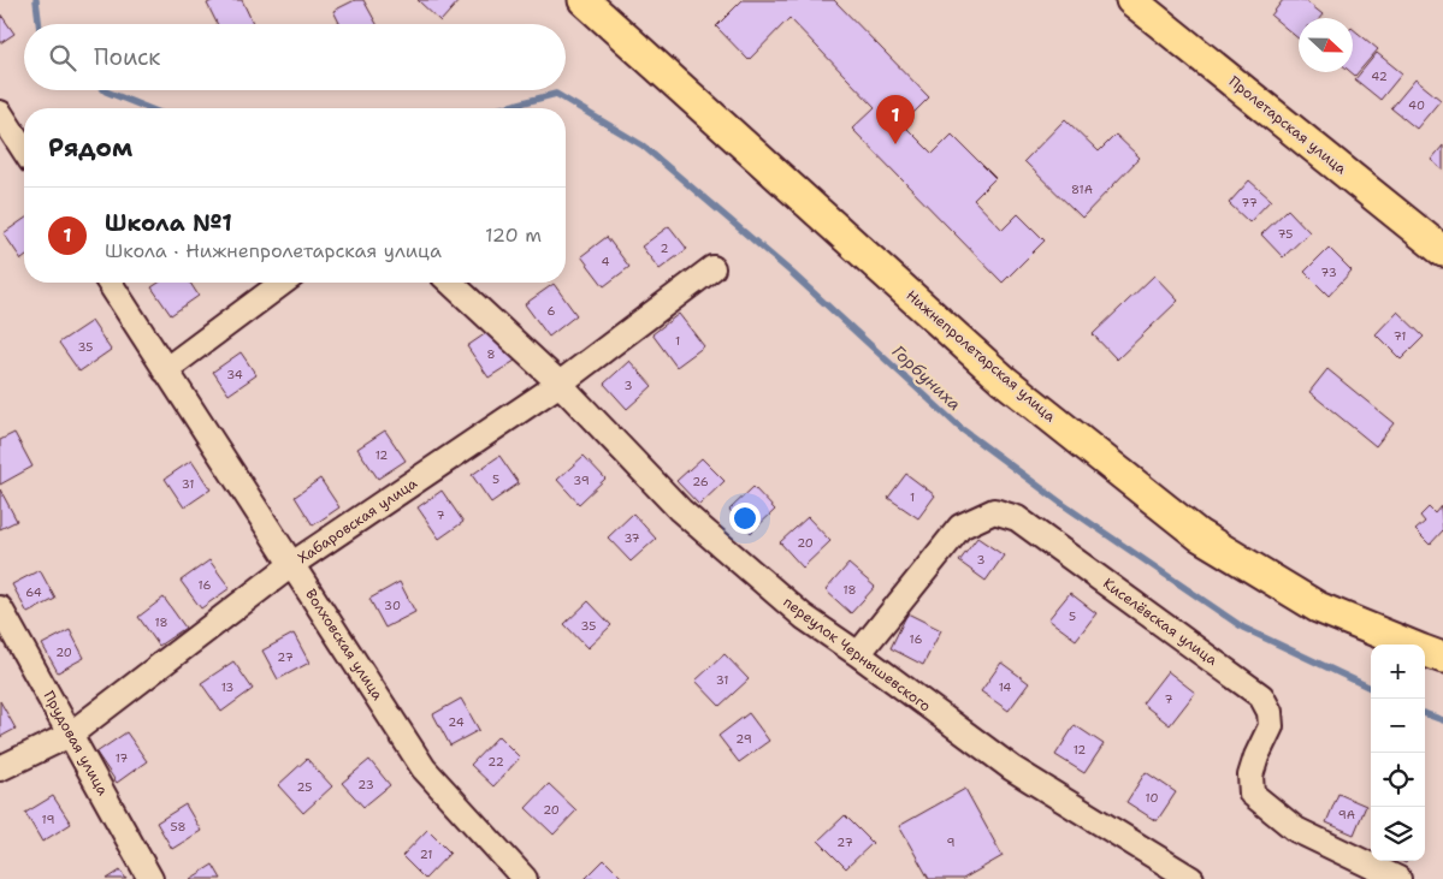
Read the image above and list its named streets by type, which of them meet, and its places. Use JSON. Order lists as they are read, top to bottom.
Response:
{
  "streets": {
    "main road": ["Пролетарская улица", "Нижнепролетарская улица"],
    "street": [
      "Хабаровская улица",
      "Киселёвская улица",
      "Волховская улица",
      "переулок Чернышевского",
      "Прудовая улица"
    ]
  },
  "crossings": [
    ["Хабаровская улица", "Волховская улица"],
    ["Хабаровская улица", "переулок Чернышевского"],
    ["Хабаровская улица", "Прудовая улица"],
    ["Киселёвская улица", "переулок Чернышевского"]
  ],
  "water": ["Горбуниха"],
  "house_numbers": [
    "42",
    "40",
    "81А",
    "77",
    "75",
    "2",
    "4",
    "73",
    "6",
    "71",
    "1",
    "35",
    "8",
    "34",
    "3",
    "12",
    "5",
    "39",
    "26",
    "31",
    "1",
    "7",
    "37",
    "20",
    "3",
    "16",
    "18",
    "64",
    "30",
    "5",
    "18",
    "35",
    "16",
    "20",
    "27",
    "31",
    "13",
    "14",
    "7",
    "24",
    "29",
    "12",
    "17",
    "22",
    "23",
    "25",
    "10",
    "20",
    "9А",
    "19",
    "58",
    "27",
    "9",
    "21"
  ],
  "north": "right",
  "page": {
    "search": "Поиск",
    "pins": "1",
    "heading": "Рядом",
    "list": [
      {
        "mark": "1",
        "name": "Школа №1",
        "note": "Школа · Нижнепролетарская улица",
        "value": "120 m"
      }
    ],
    "map_buttons": ["+", "−"]
  }
}
